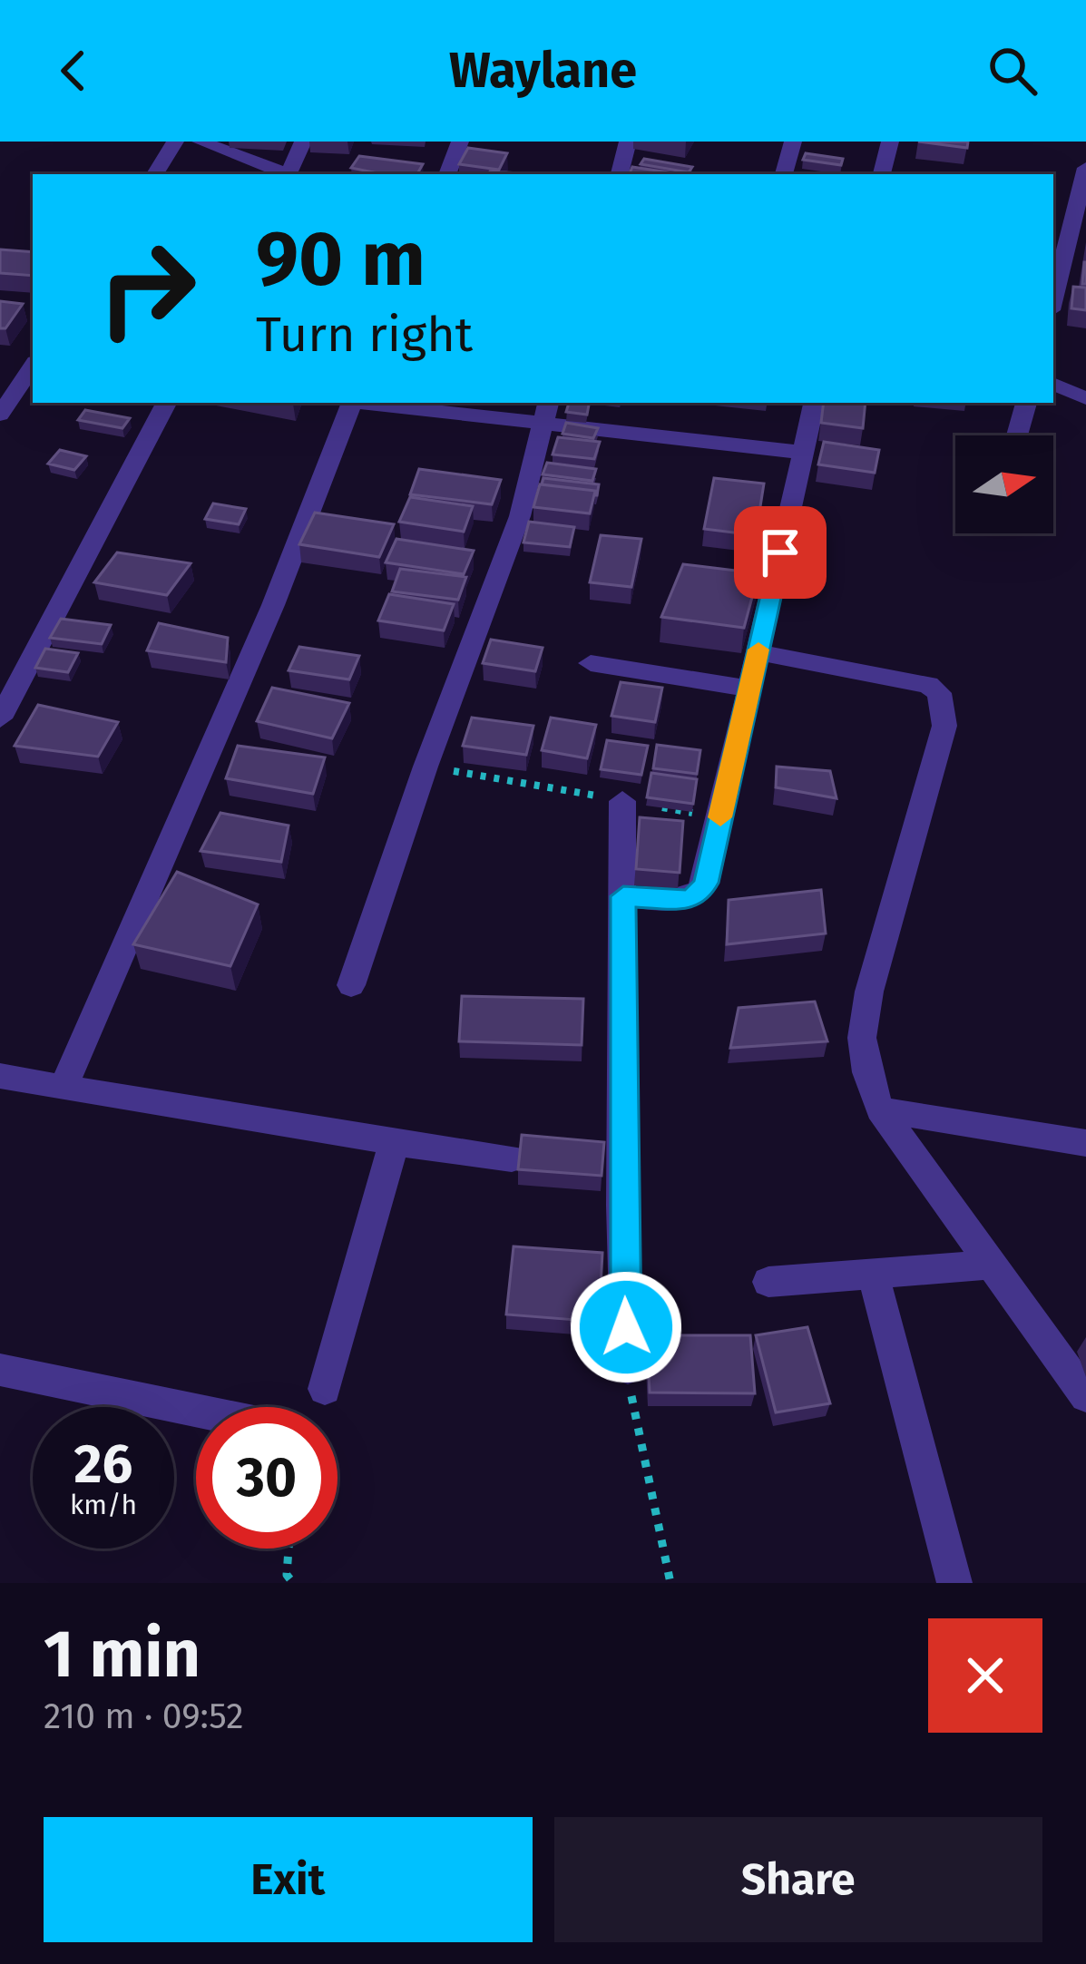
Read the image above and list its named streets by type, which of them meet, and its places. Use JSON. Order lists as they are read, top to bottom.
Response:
{
  "north": "right",
  "page": {
    "header": "Waylane",
    "turn": ["90 m", "Turn right"],
    "speed": "26 km/h",
    "limit": "30",
    "heading": ["1 min", "210 m · 09:52"],
    "buttons": ["Exit", "Share"]
  }
}
